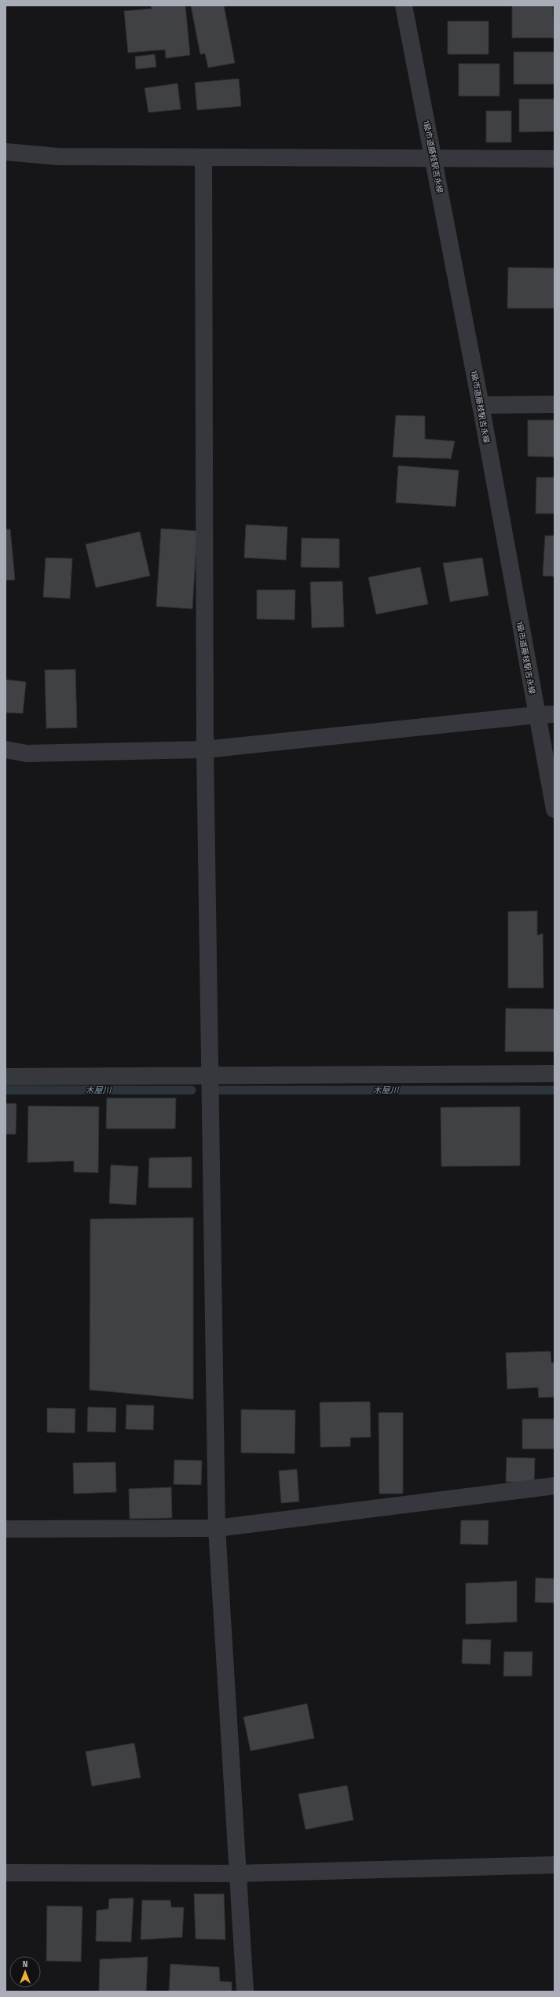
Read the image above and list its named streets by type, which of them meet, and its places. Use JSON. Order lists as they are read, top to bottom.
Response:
{
  "streets": {
    "street": ["1級市道藤枝駅吉永線"]
  },
  "water": ["木屋川"],
  "north": "top"
}
